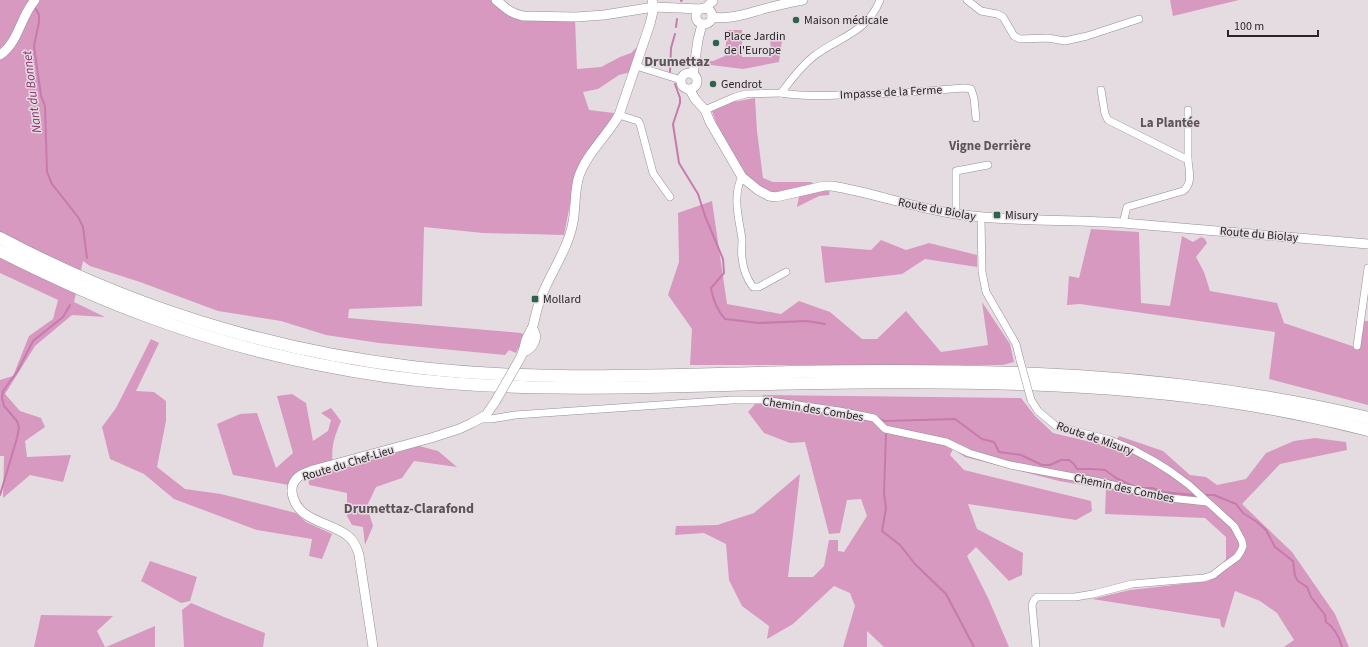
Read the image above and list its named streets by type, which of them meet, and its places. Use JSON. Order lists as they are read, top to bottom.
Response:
{
  "streets": {
    "street": [
      "Impasse de la Ferme",
      "Route du Biolay",
      "Chemin des Combes",
      "Route de Misury",
      "Route du Chef-Lieu"
    ]
  },
  "crossings": [
    ["Route du Biolay", "Route de Misury"],
    ["Chemin des Combes", "Route de Misury"],
    ["Chemin des Combes", "Route du Chef-Lieu"]
  ],
  "districts": [
    "Drumettaz",
    "La Plantée",
    "Vigne Derrière",
    "Drumettaz-Clarafond"
  ],
  "water": ["Nant du Bonnet"],
  "places": {
    "other": ["Maison médicale", "Place Jardin de l'Europe", "Gendrot"],
    "transit": ["Misury", "Mollard"]
  },
  "scale_bar": "100 m"
}
